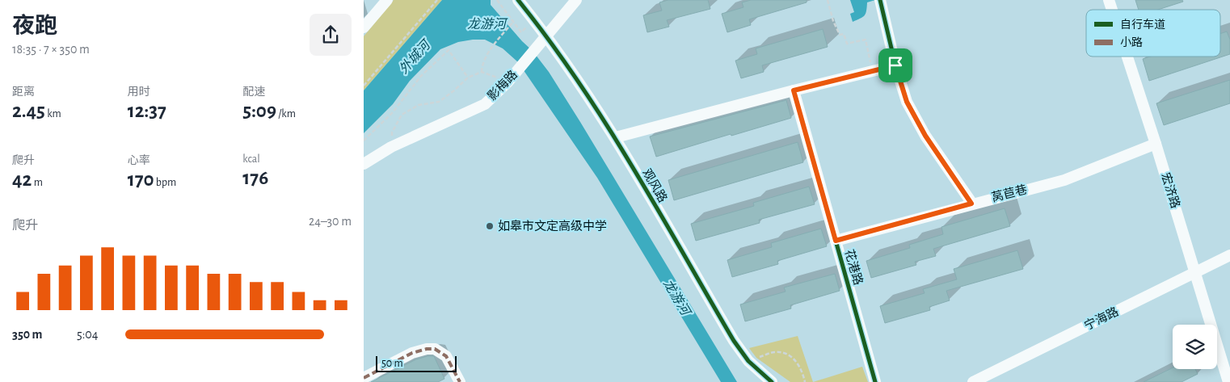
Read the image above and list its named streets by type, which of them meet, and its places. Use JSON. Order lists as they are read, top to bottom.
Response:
{
  "streets": {
    "street": [
      "影梅路",
      "观风路",
      "宏济路",
      "莴苣巷",
      "花港路",
      "宁海路"
    ]
  },
  "crossings": [
    ["影梅路", "观风路"],
    ["宏济路", "莴苣巷"],
    ["宏济路", "宁海路"],
    ["莴苣巷", "花港路"]
  ],
  "water": ["龙游河", "外城河"],
  "places": ["如皋市文定高级中学"],
  "legend": ["自行车道", "小路"],
  "scale_bar": "50 m",
  "page": {
    "heading": ["夜跑", "18:35 · 7 × 350 m"],
    "stats": [
      ["距离", "2.45 km"],
      ["用时", "12:37"],
      ["配速", "5:09 /km"],
      ["爬升", "42 m"],
      ["心率", "170 bpm"],
      ["kcal", "176"]
    ],
    "chart": ["爬升", "24–30 m"],
    "list": [
      {
        "name": "350 m",
        "note": "5:04"
      }
    ],
    "scale": "50 m"
  }
}
